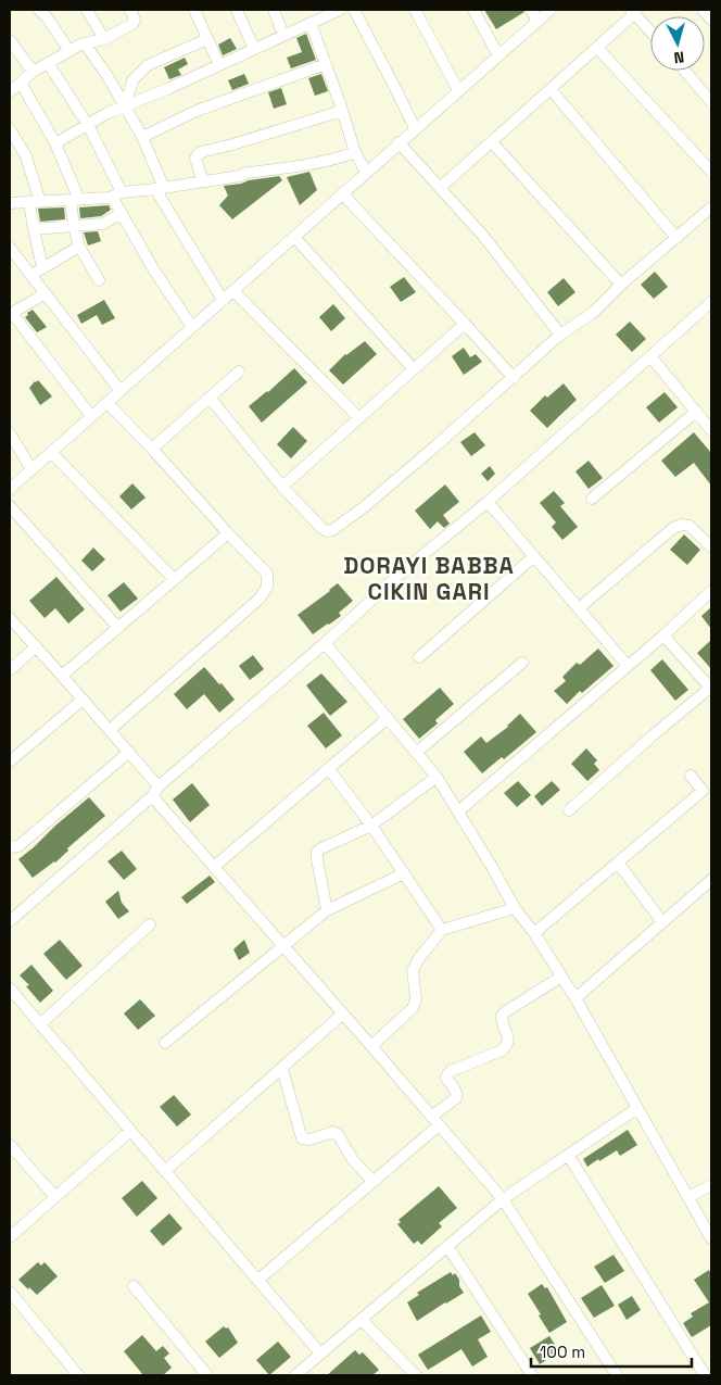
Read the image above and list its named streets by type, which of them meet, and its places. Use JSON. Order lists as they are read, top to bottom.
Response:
{
  "districts": ["DORAYI BABBA CIKIN GARI"],
  "scale_bar": "100 m",
  "north": "bottom"
}
